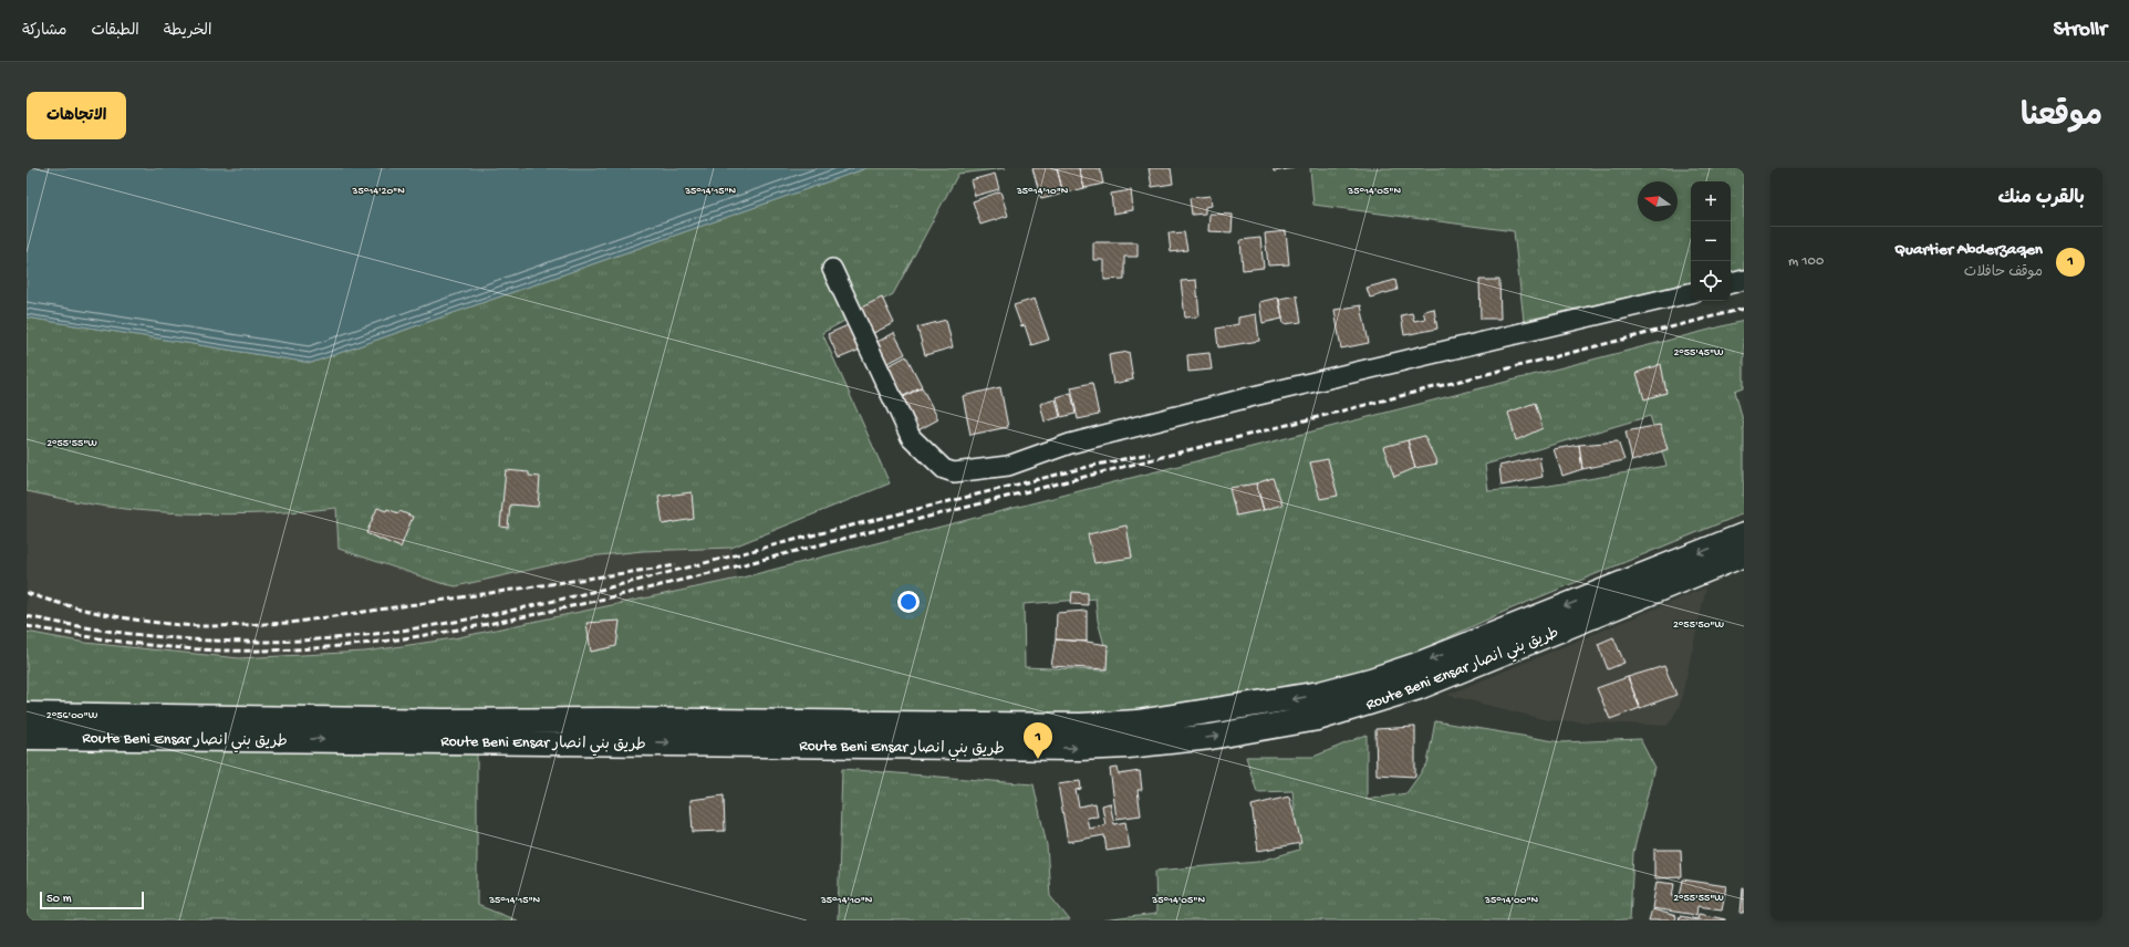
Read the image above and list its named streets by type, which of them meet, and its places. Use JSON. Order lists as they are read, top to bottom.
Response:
{
  "streets": {
    "highway": ["Route Beni Ensar طريق بني انصار"]
  },
  "scale_bar": "50 m",
  "north": "left",
  "page": {
    "header": "Strollr",
    "nav": ["الخريطة", "الطبقات", "مشاركة"],
    "title": "موقعنا",
    "buttons": "الاتجاهات",
    "heading": "بالقرب منك",
    "map_buttons": ["+", "−"],
    "list": [
      {
        "mark": "1",
        "name": "Quartier Abderzaqen",
        "note": "موقف حافلات",
        "value": "100 m"
      }
    ],
    "pins": "1",
    "scale": "50 m"
  },
  "coordinates": [
    "35°14'20\"N",
    "35°14'15\"N",
    "35°14'10\"N",
    "35°14'05\"N",
    "2°55'45\"W",
    "2°55'55\"W",
    "2°55'50\"W",
    "2°56'00\"W",
    "35°14'00\"N"
  ]
}
